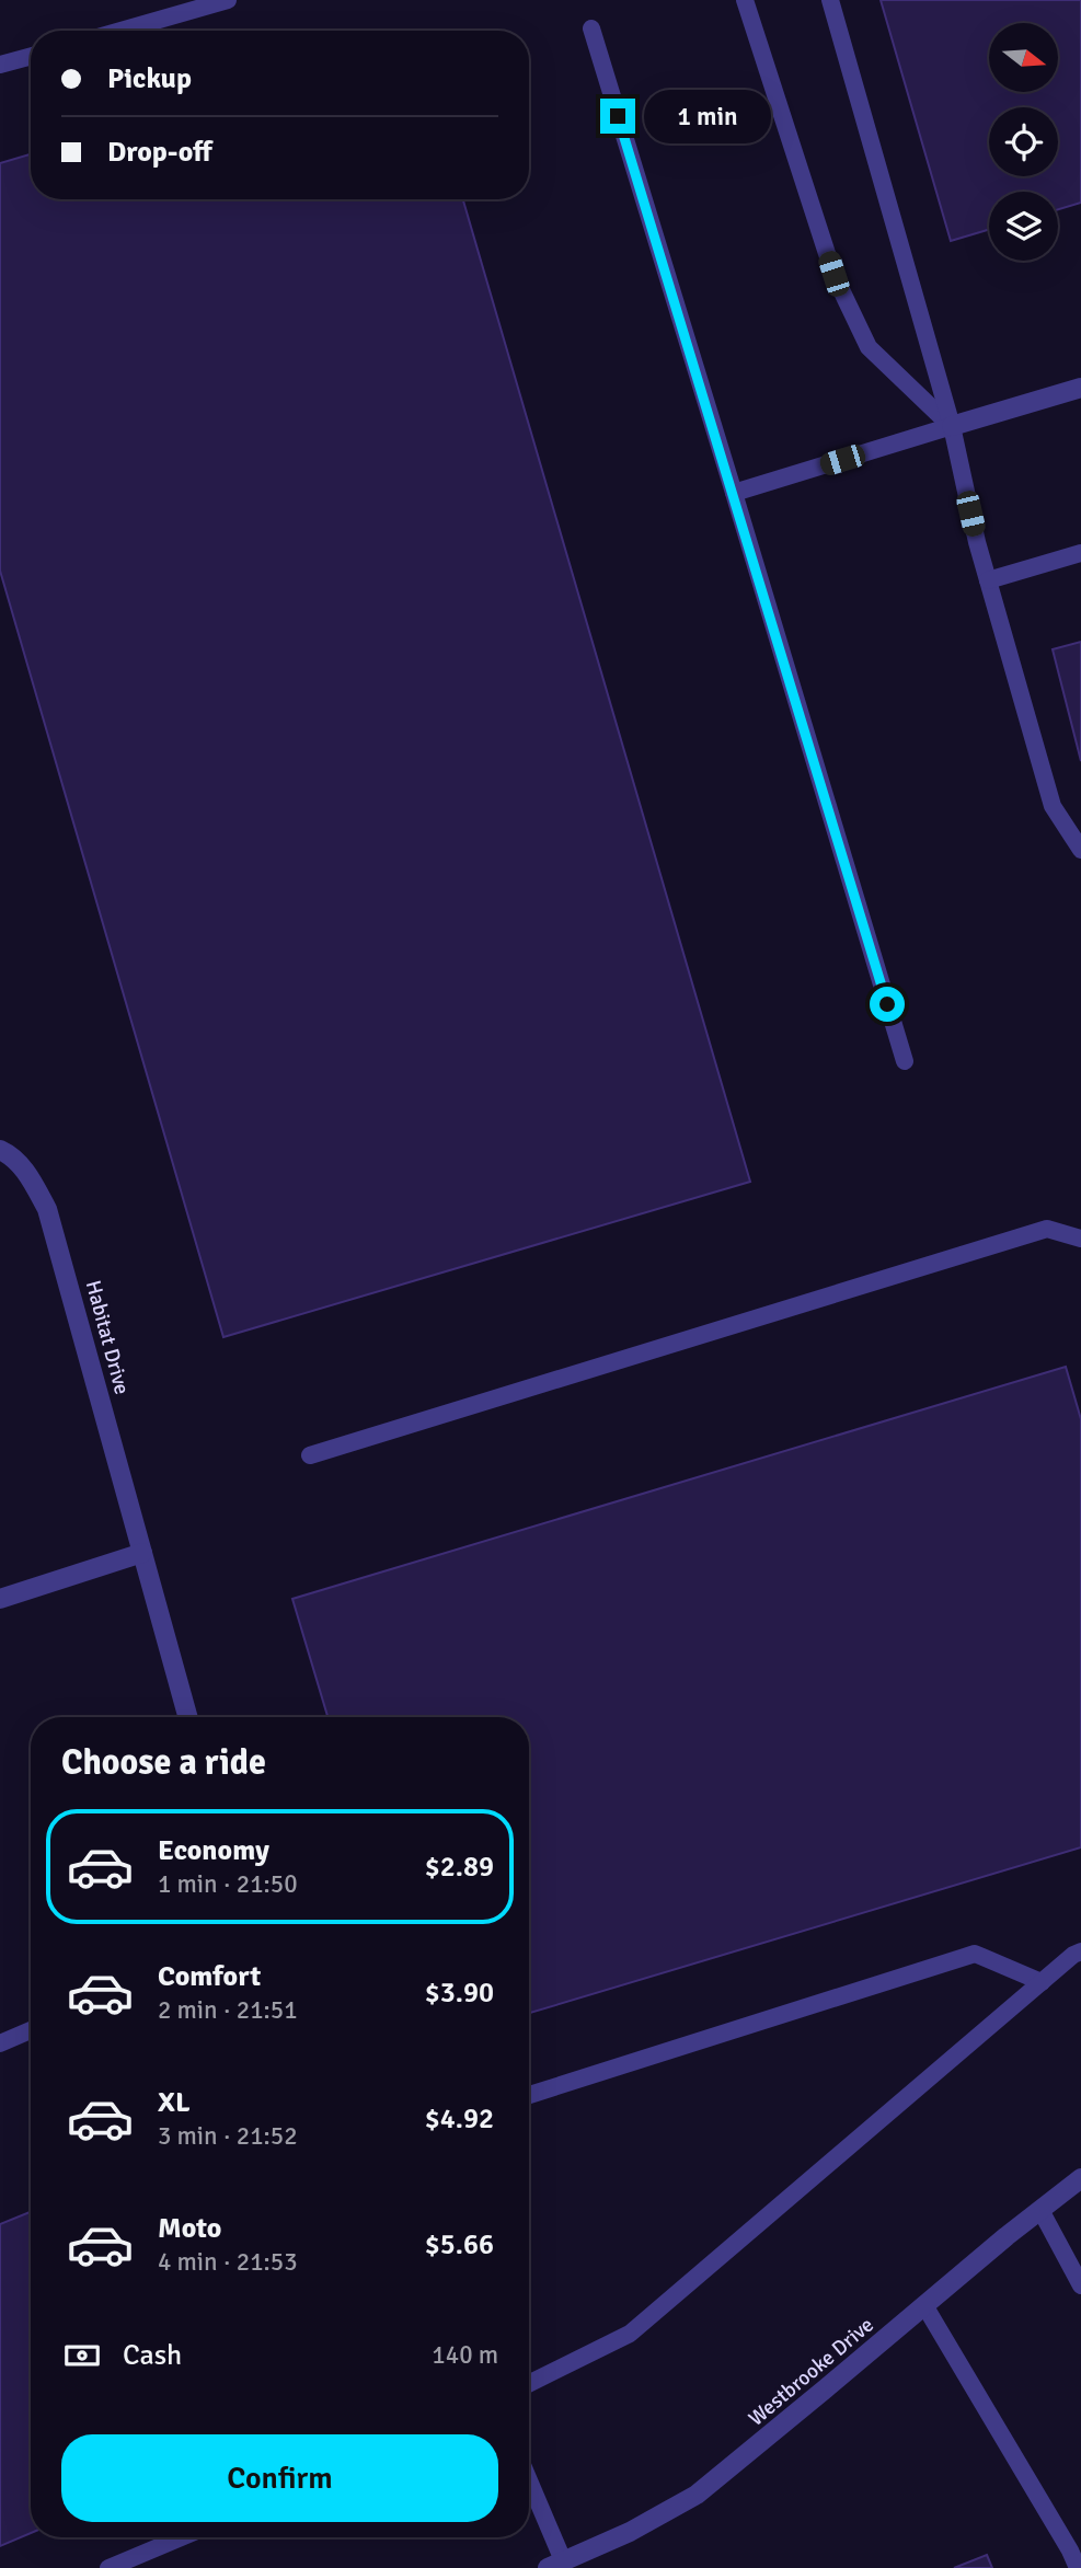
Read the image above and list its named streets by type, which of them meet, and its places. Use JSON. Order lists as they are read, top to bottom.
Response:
{
  "streets": {
    "street": ["Habitat Drive", "Westbrooke Drive"]
  },
  "north": "right",
  "page": {
    "banner": ["Pickup", "Drop-off"],
    "bubble": "1 min",
    "heading": "Choose a ride",
    "list": [
      {
        "name": "Economy",
        "note": "1 min · 21:50",
        "value": "$2.89"
      },
      {
        "name": "Comfort",
        "note": "2 min · 21:51",
        "value": "$3.90"
      },
      {
        "name": "XL",
        "note": "3 min · 21:52",
        "value": "$4.92"
      },
      {
        "name": "Moto",
        "note": "4 min · 21:53",
        "value": "$5.66"
      }
    ],
    "pay": ["Cash", "140 m"],
    "buttons": "Confirm"
  }
}
